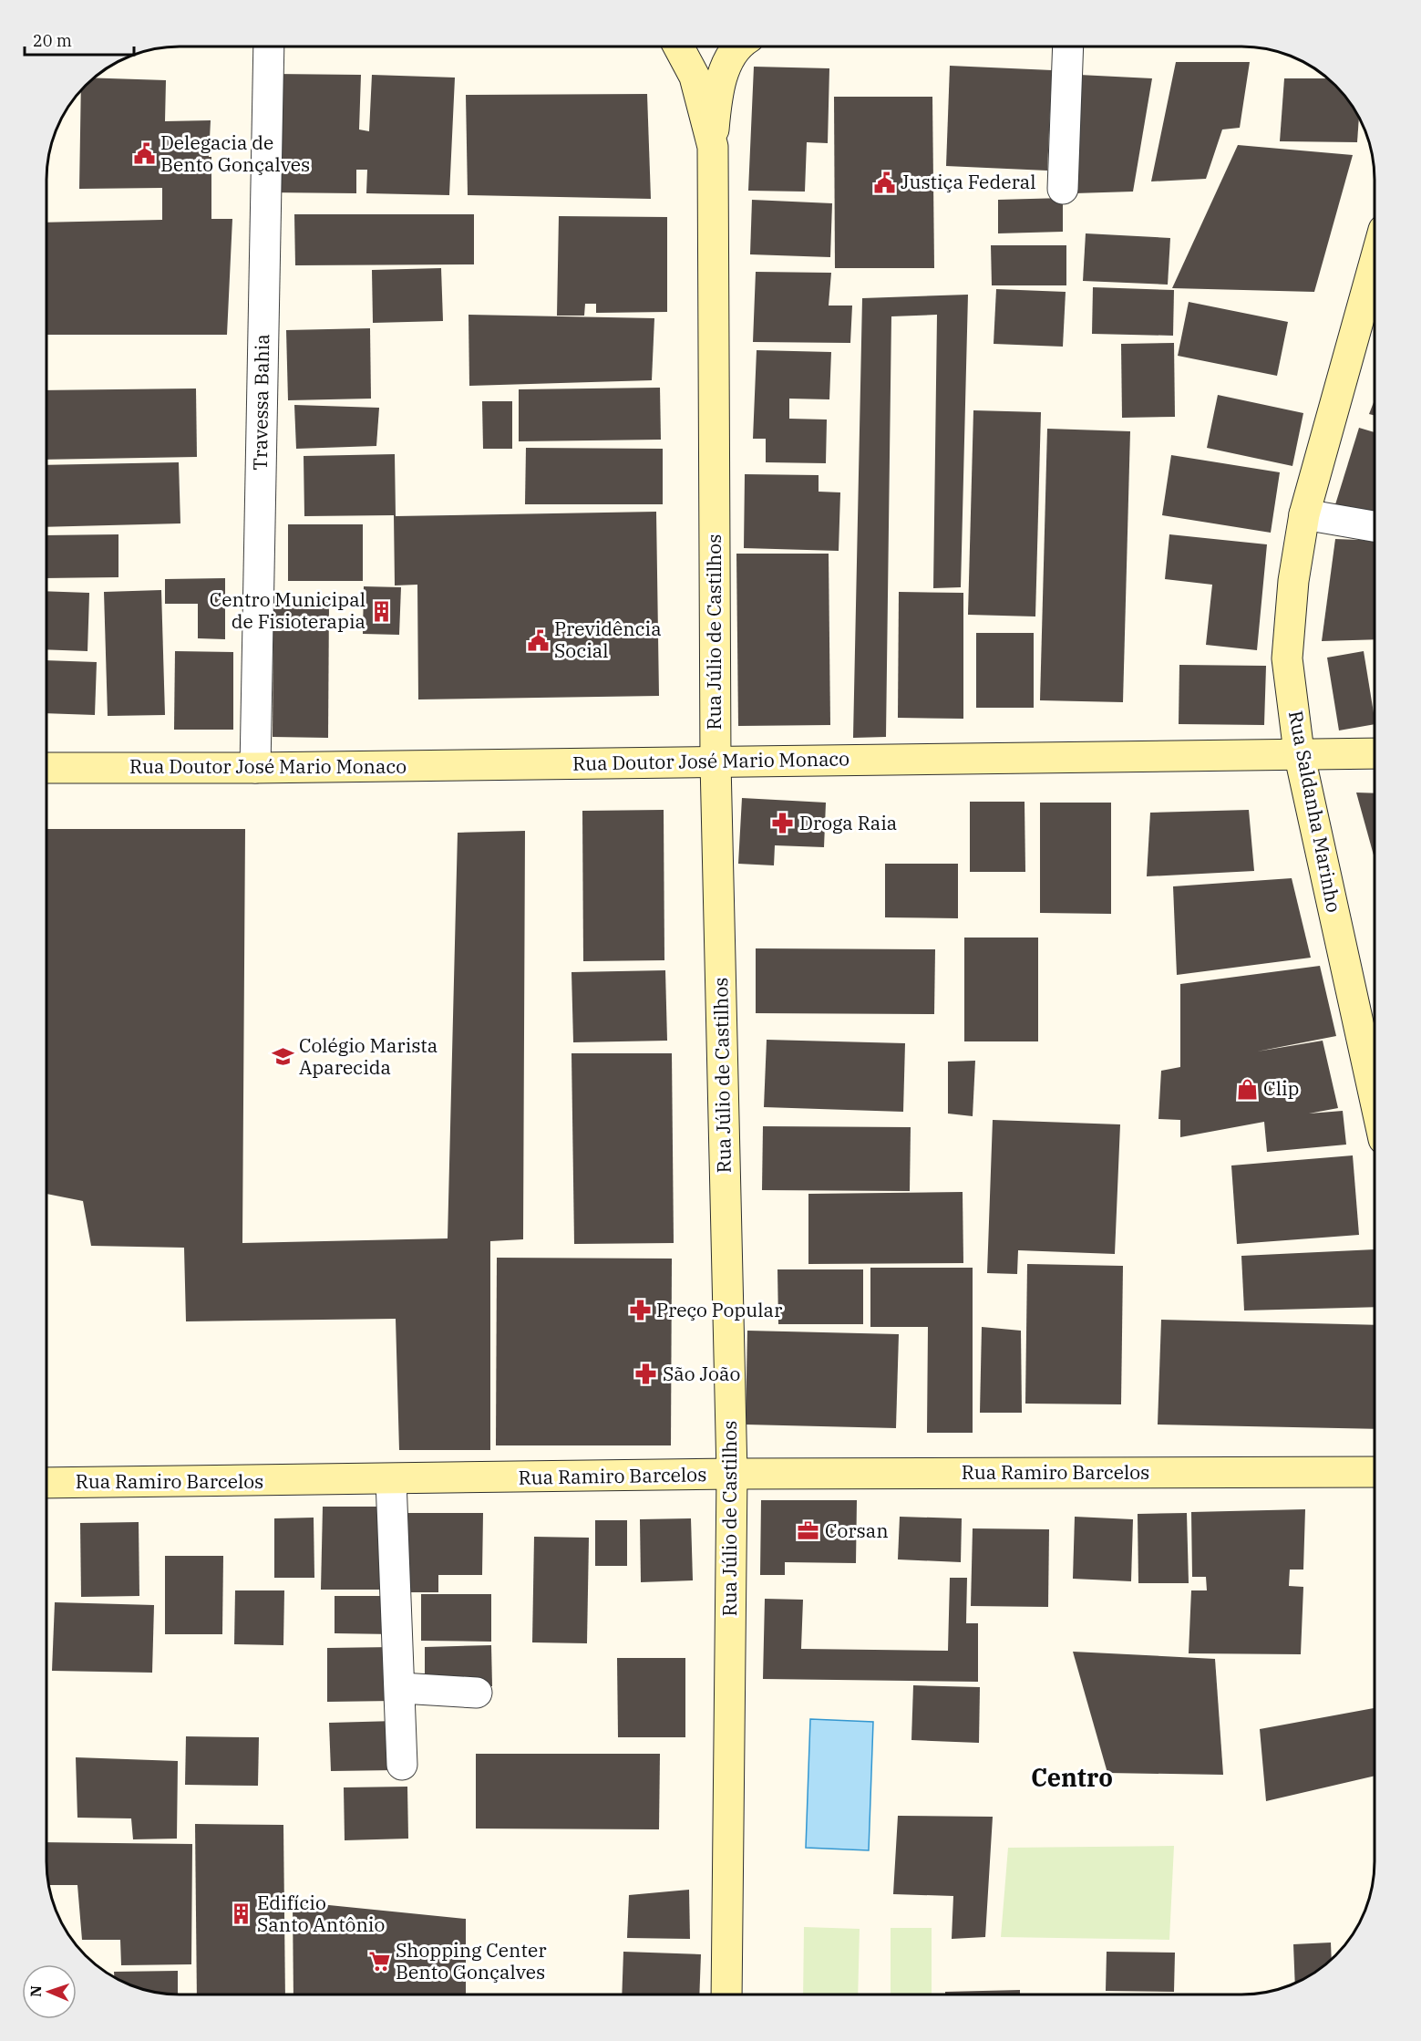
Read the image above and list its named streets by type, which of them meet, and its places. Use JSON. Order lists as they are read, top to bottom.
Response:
{
  "streets": {
    "main road": [
      "Rua Júlio de Castilhos",
      "Rua Doutor José Mario Monaco",
      "Rua Saldanha Marinho",
      "Rua Ramiro Barcelos"
    ],
    "street": ["Travessa Bahia"]
  },
  "crossings": [
    ["Travessa Bahia", "Rua Doutor José Mario Monaco"],
    ["Rua Júlio de Castilhos", "Rua Doutor José Mario Monaco"],
    ["Rua Júlio de Castilhos", "Rua Ramiro Barcelos"],
    ["Rua Doutor José Mario Monaco", "Rua Saldanha Marinho"]
  ],
  "districts": ["Centro"],
  "places": {
    "public building": ["Delegacia de Bento Gonçalves", "Justiça Federal", "Previdência Social"],
    "building": ["Centro Municipal de Fisioterapia", "Edifício Santo Antônio"],
    "pharmacy": ["Droga Raia", "Preço Popular", "São João"],
    "school or university": ["Colégio Marista Aparecida"],
    "shop": ["Clip"],
    "office": ["Corsan"],
    "supermarket": ["Shopping Center Bento Gonçalves"]
  },
  "scale_bar": "20 m",
  "north": "left"
}
